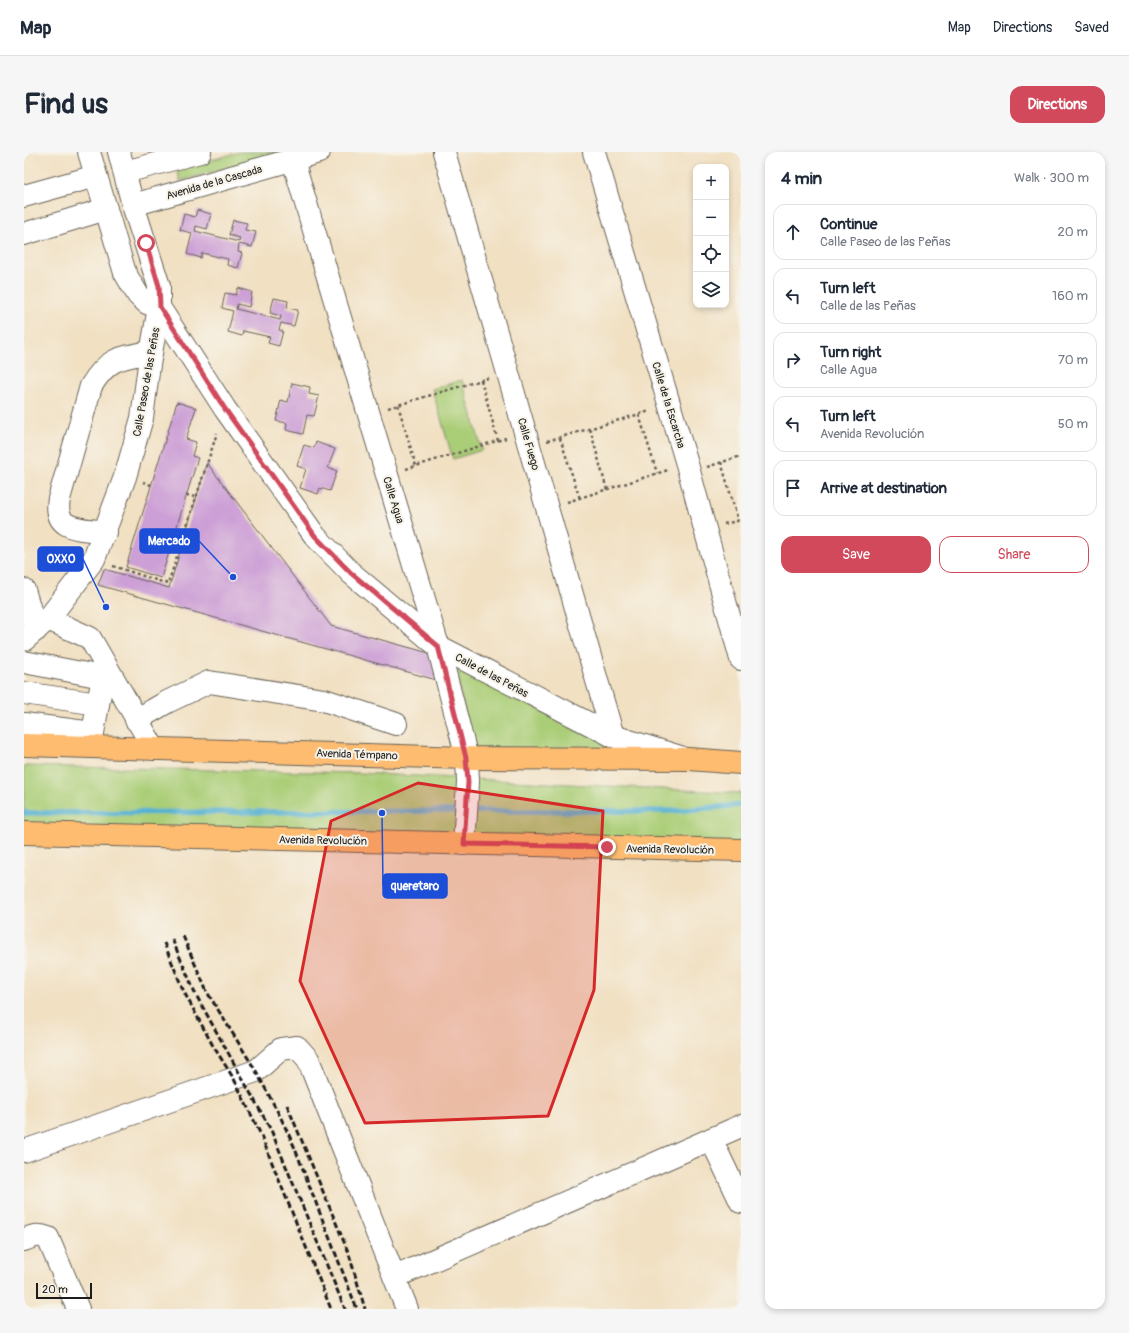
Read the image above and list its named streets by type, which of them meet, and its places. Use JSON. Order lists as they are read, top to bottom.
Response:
{
  "streets": {
    "main road": ["Avenida Témpano", "Avenida Revolución"],
    "street": [
      "Avenida de la Cascada",
      "Calle Paseo de las Peñas",
      "Calle de la Escarcha",
      "Calle Fuego",
      "Calle Agua",
      "Calle de las Peñas"
    ]
  },
  "crossings": [
    ["Avenida de la Cascada", "Calle Paseo de las Peñas"],
    ["Avenida de la Cascada", "Calle Agua"],
    ["Calle Paseo de las Peñas", "Calle de las Peñas"],
    ["Calle Fuego", "Calle de las Peñas"],
    ["Calle Agua", "Calle de las Peñas"],
    ["Calle Agua", "Avenida Témpano"],
    ["Calle Agua", "Avenida Revolución"],
    ["Calle de las Peñas", "Avenida Témpano"]
  ],
  "places": ["Mercado", "OXXO", "queretaro"],
  "scale_bar": "20 m",
  "page": {
    "header": "Map",
    "nav": ["Map", "Directions", "Saved"],
    "buttons": [
      "Directions",
      ["Save", "Share"]
    ],
    "title": "Find us",
    "heading": ["4 min", "Walk · 300 m"],
    "map_buttons": ["+", "−"],
    "list": [
      ["Continue", "Calle Paseo de las Peñas", "20 m"],
      ["Turn left", "Calle de las Peñas", "160 m"],
      ["Turn right", "Calle Agua", "70 m"],
      ["Turn left", "Avenida Revolución", "50 m"],
      "Arrive at destination"
    ],
    "scale": "20 m"
  }
}
